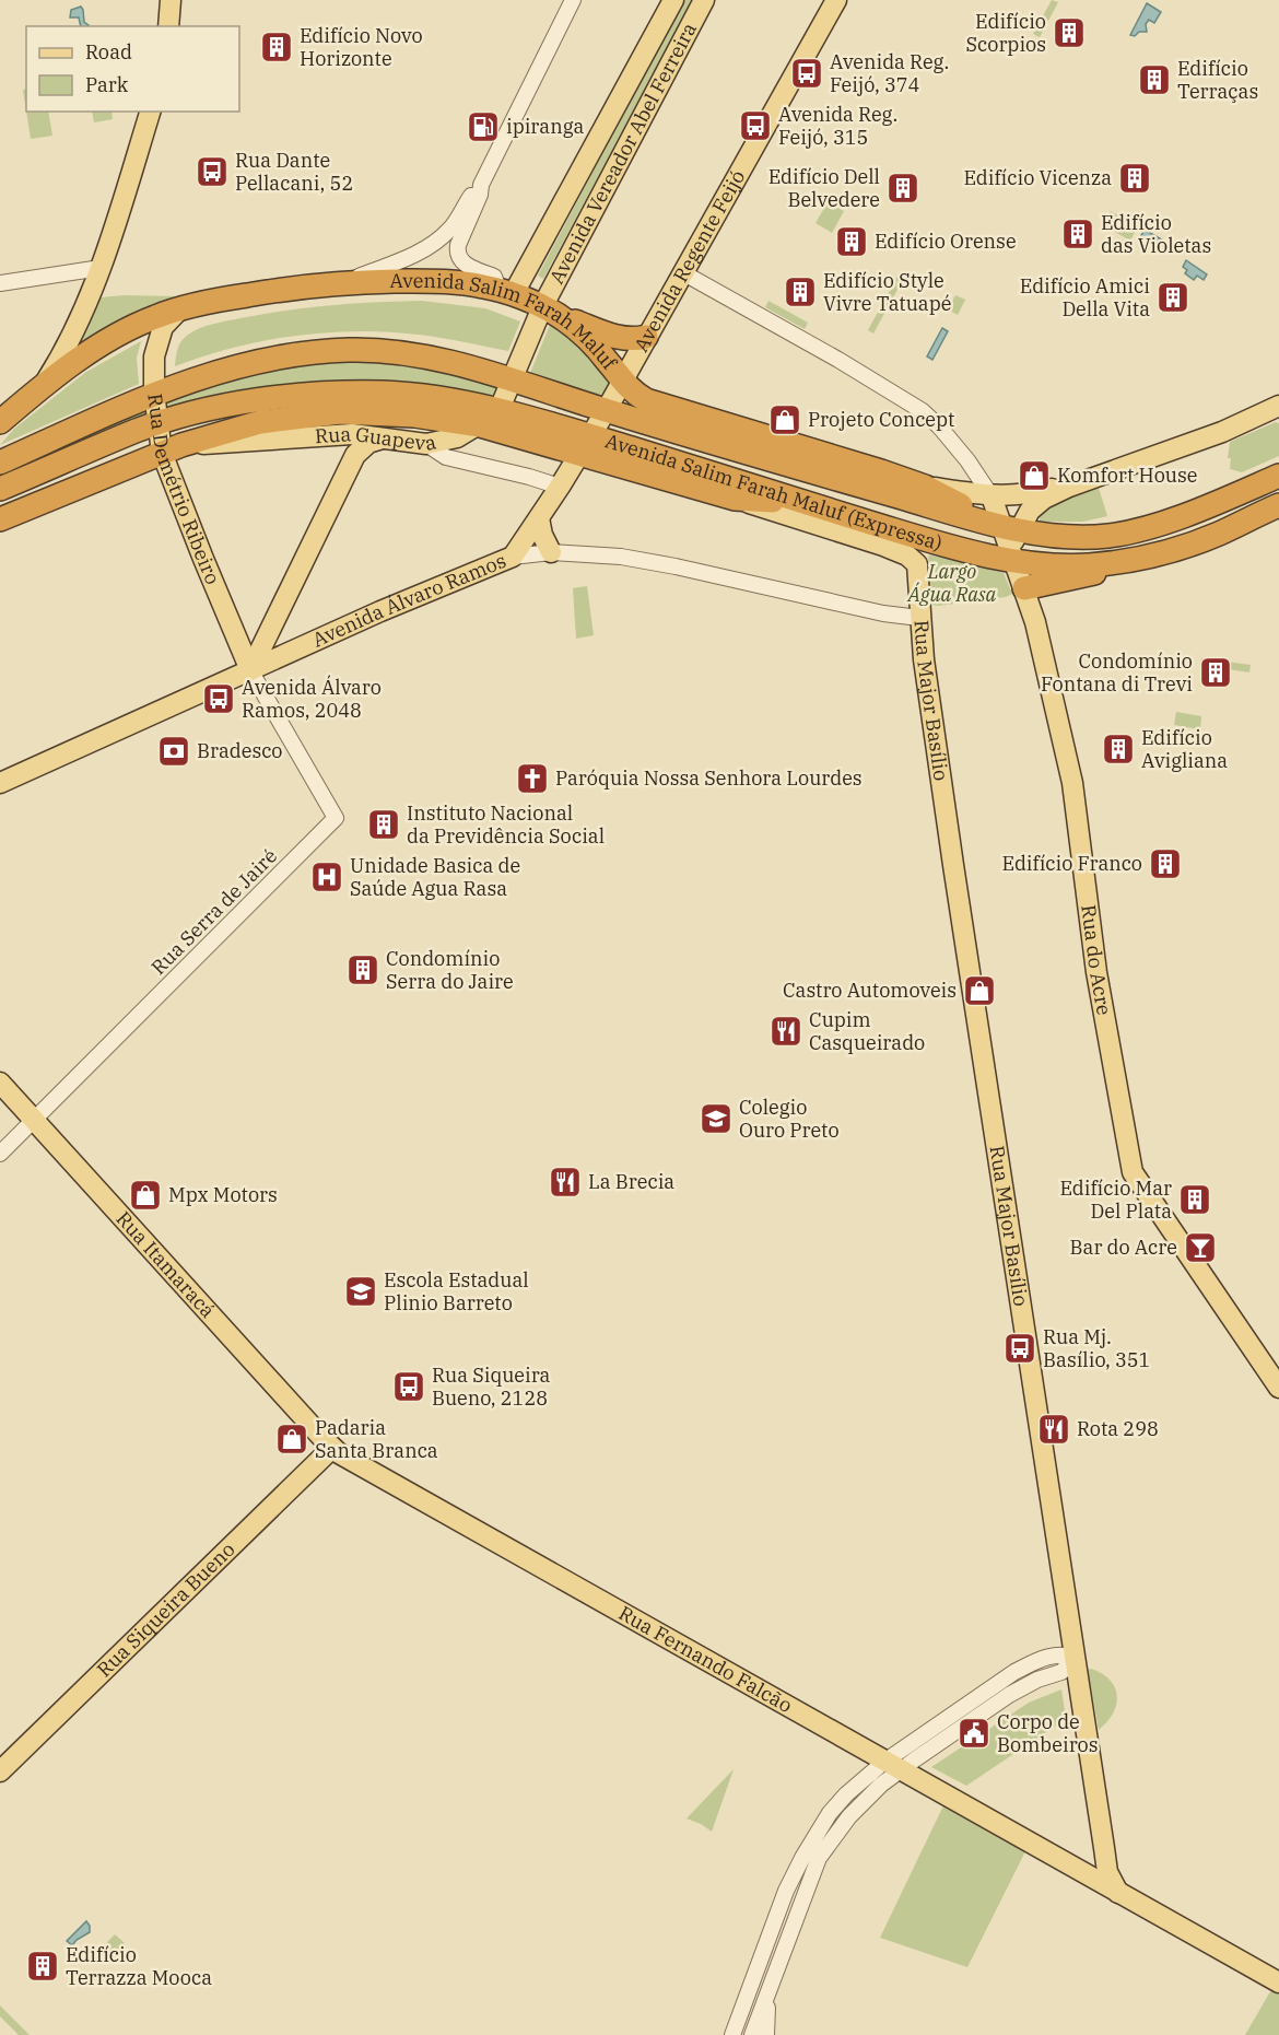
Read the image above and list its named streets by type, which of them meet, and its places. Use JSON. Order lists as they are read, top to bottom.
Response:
{
  "streets": {
    "highway": ["Avenida Salim Farah Maluf", "Avenida Salim Farah Maluf (Expressa)"],
    "main road": [
      "Avenida Vereador Abel Ferreira",
      "Avenida Regente Feijó",
      "Rua Guapeva",
      "Rua Demétrio Ribeiro",
      "Avenida Álvaro Ramos",
      "Rua Major Basílio",
      "Rua do Acre",
      "Rua Itamaracá",
      "Rua Siqueira Bueno",
      "Rua Fernando Falcão"
    ],
    "street": ["Rua Serra de Jairé"]
  },
  "crossings": [
    ["Avenida Vereador Abel Ferreira", "Avenida Salim Farah Maluf"],
    ["Avenida Vereador Abel Ferreira", "Avenida Salim Farah Maluf (Expressa)"],
    ["Avenida Regente Feijó", "Avenida Salim Farah Maluf"],
    ["Avenida Regente Feijó", "Rua Guapeva"],
    ["Avenida Regente Feijó", "Avenida Salim Farah Maluf (Expressa)"],
    ["Avenida Regente Feijó", "Avenida Álvaro Ramos"],
    ["Avenida Salim Farah Maluf", "Rua Demétrio Ribeiro"],
    ["Avenida Salim Farah Maluf", "Avenida Salim Farah Maluf (Expressa)"],
    ["Avenida Salim Farah Maluf", "Rua do Acre"],
    ["Rua Guapeva", "Rua Demétrio Ribeiro"],
    ["Rua Demétrio Ribeiro", "Avenida Álvaro Ramos"],
    ["Rua Demétrio Ribeiro", "Rua Serra de Jairé"],
    ["Avenida Salim Farah Maluf (Expressa)", "Rua do Acre"],
    ["Avenida Álvaro Ramos", "Rua Major Basílio"],
    ["Avenida Álvaro Ramos", "Rua Serra de Jairé"],
    ["Rua Major Basílio", "Rua Fernando Falcão"],
    ["Rua Serra de Jairé", "Rua Itamaracá"],
    ["Rua Itamaracá", "Rua Siqueira Bueno"],
    ["Rua Itamaracá", "Rua Fernando Falcão"],
    ["Rua Siqueira Bueno", "Rua Fernando Falcão"]
  ],
  "parks": ["Largo Água Rasa"],
  "places": {
    "building": [
      "Edifício Scorpios",
      "Edifício Novo Horizonte",
      "Edifício Terraças",
      "Edifício Vicenza",
      "Edifício Dell Belvedere",
      "Edifício das Violetas",
      "Edifício Orense",
      "Edifício Style Vivre Tatuapé",
      "Edifício Amici Della Vita",
      "Condomínio Fontana di Trevi",
      "Edifício Avigliana",
      "Instituto Nacional da Previdência Social",
      "Edifício Franco",
      "Condomínio Serra do Jaire",
      "Edifício Mar Del Plata",
      "Edifício Terrazza Mooca"
    ],
    "bus stop": [
      "Avenida Reg. Feijó, 374",
      "Avenida Reg. Feijó, 315",
      "Rua Dante Pellacani, 52",
      "Avenida Álvaro Ramos, 2048",
      "Rua Mj. Basílio, 351",
      "Rua Siqueira Bueno, 2128"
    ],
    "fuel station": ["ipiranga"],
    "shop": [
      "Projeto Concept",
      "Komfort House",
      "Castro Automoveis",
      "Mpx Motors",
      "Padaria Santa Branca"
    ],
    "bank": ["Bradesco"],
    "church": ["Paróquia Nossa Senhora Lourdes"],
    "hospital": ["Unidade Basica de Saúde Agua Rasa"],
    "restaurant": ["Cupim Casqueirado", "La Brecia", "Rota 298"],
    "school or university": ["Colegio Ouro Preto", "Escola Estadual Plinio Barreto"],
    "bar": ["Bar do Acre"],
    "public building": ["Corpo de Bombeiros"]
  },
  "legend": ["Road", "Park"]
}
